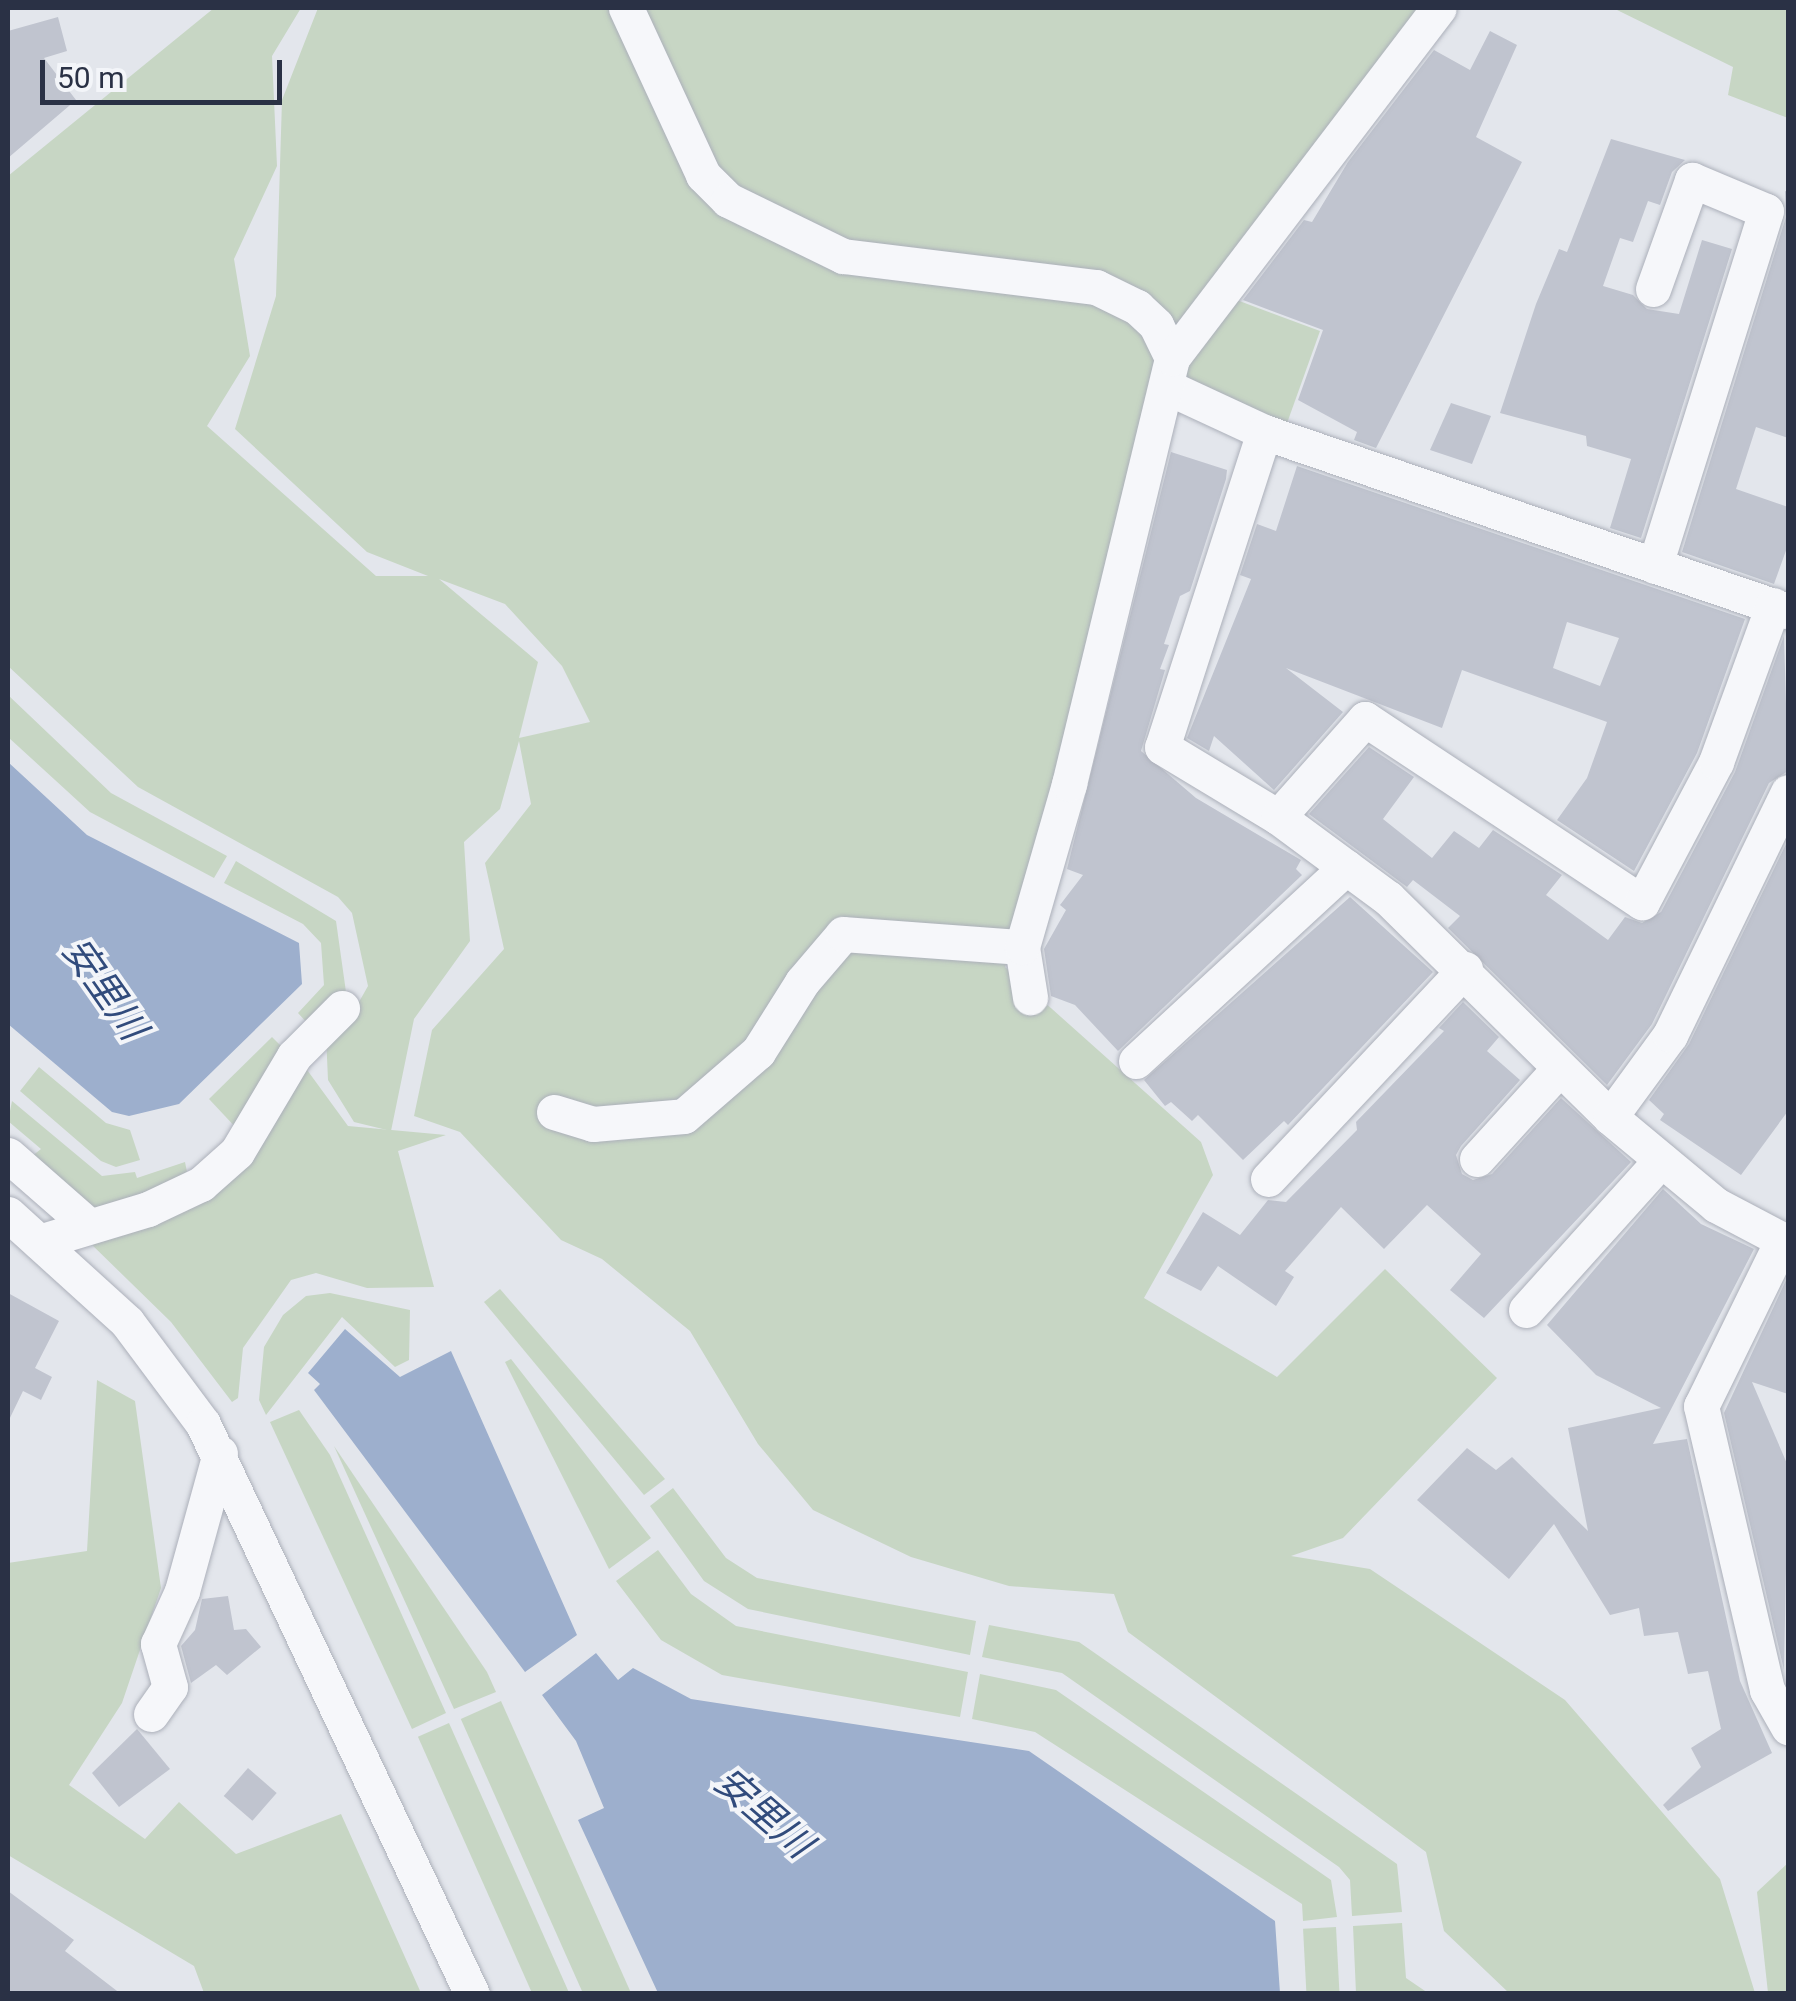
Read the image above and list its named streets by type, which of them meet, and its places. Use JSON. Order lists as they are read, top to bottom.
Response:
{
  "water": ["安里川"],
  "scale_bar": "50 m"
}
